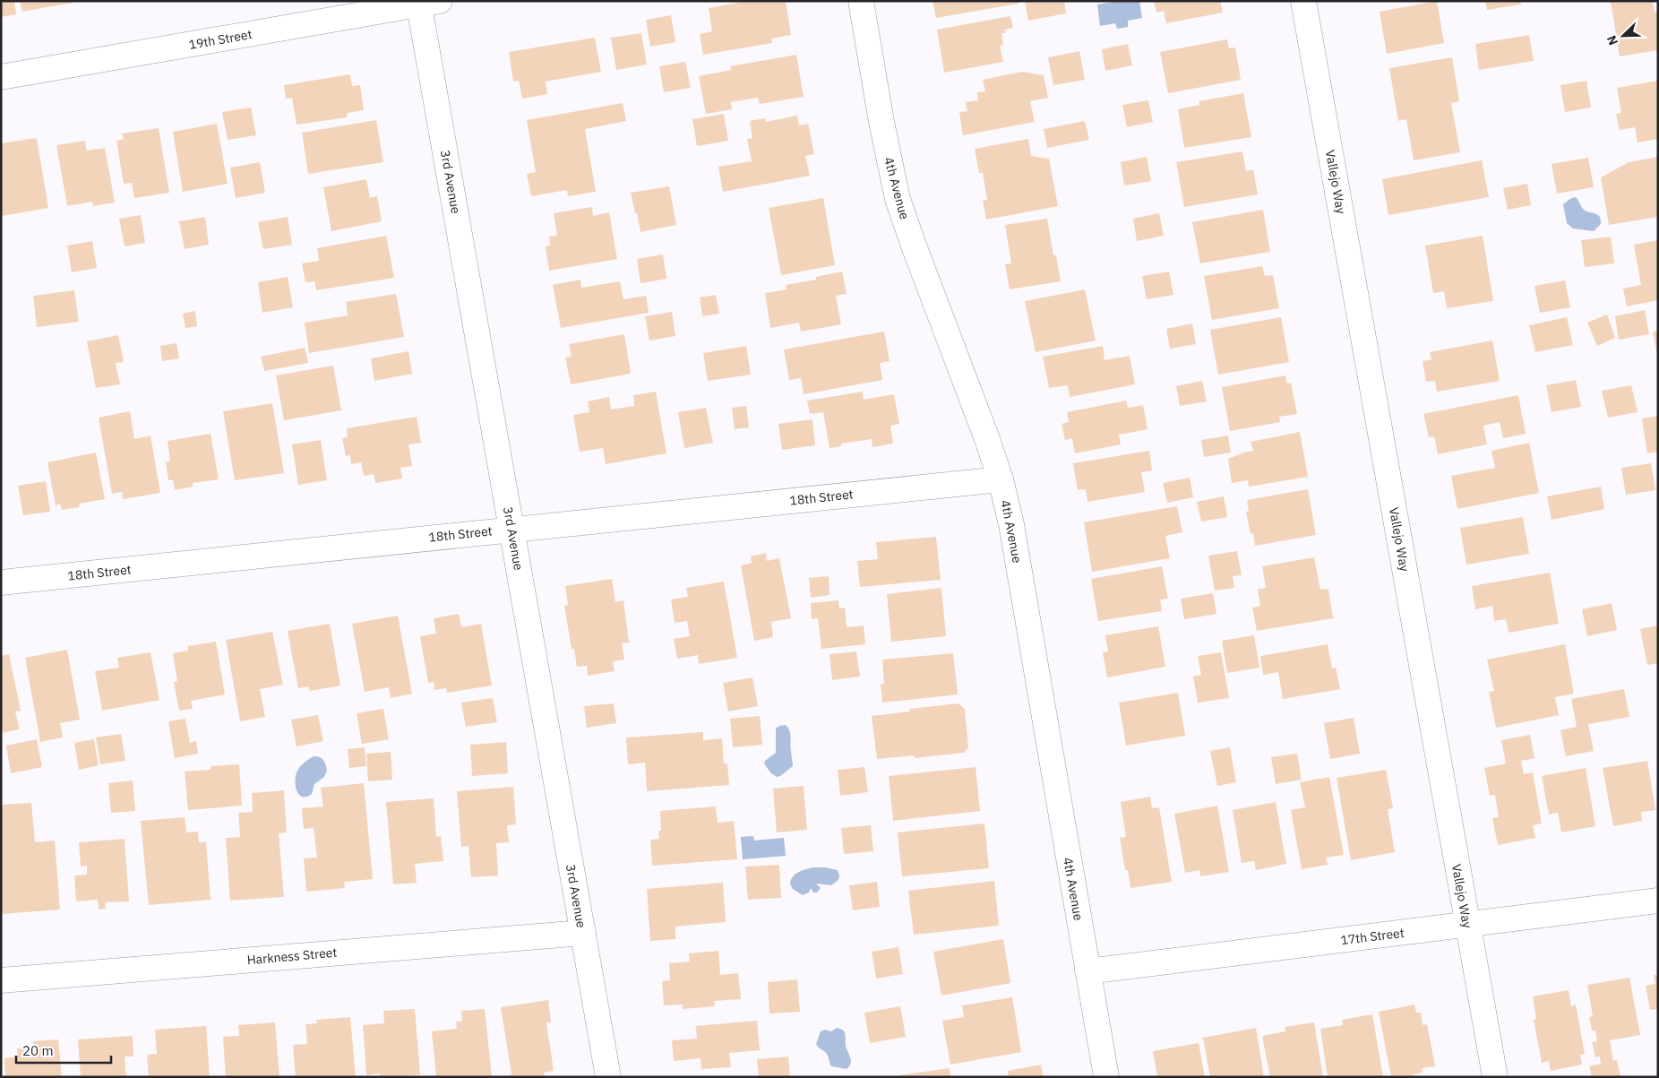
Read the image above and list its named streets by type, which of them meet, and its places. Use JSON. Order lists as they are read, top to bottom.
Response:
{
  "streets": {
    "street": [
      "19th Street",
      "3rd Avenue",
      "Vallejo Way",
      "4th Avenue",
      "18th Street",
      "17th Street",
      "Harkness Street"
    ]
  },
  "crossings": [
    ["19th Street", "3rd Avenue"],
    ["3rd Avenue", "18th Street"],
    ["3rd Avenue", "Harkness Street"],
    ["Vallejo Way", "17th Street"],
    ["4th Avenue", "18th Street"],
    ["4th Avenue", "17th Street"]
  ],
  "scale_bar": "20 m",
  "north": "bottom left"
}
